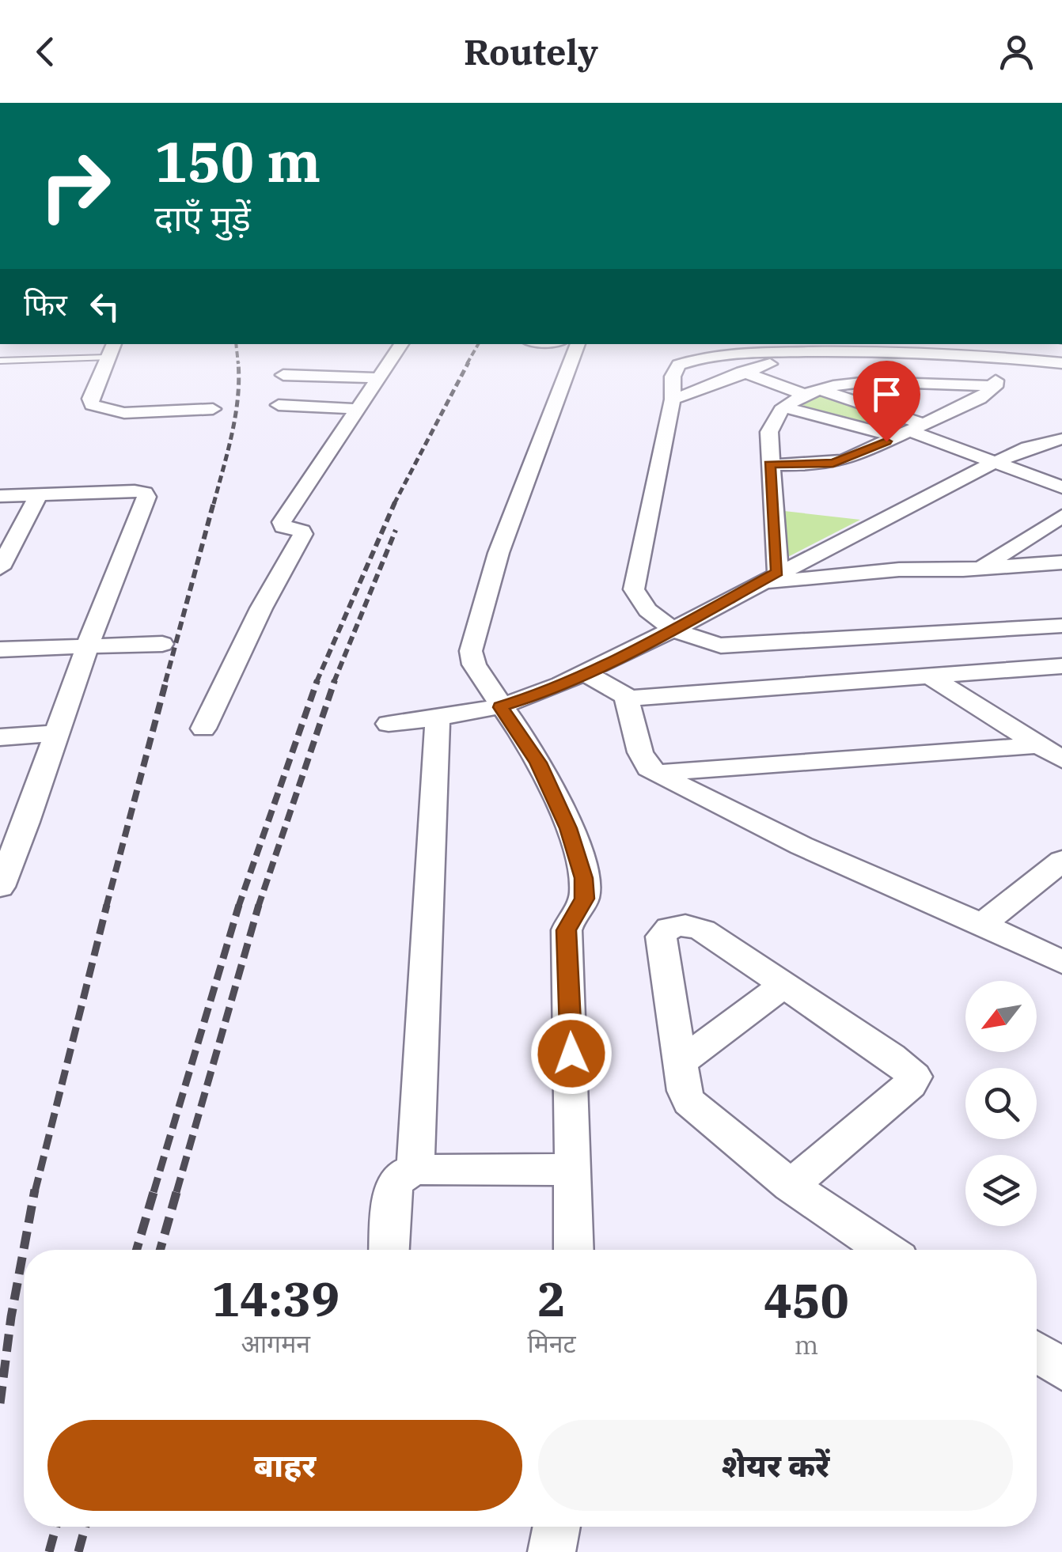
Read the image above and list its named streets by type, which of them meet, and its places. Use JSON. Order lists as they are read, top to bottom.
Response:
{
  "north": "bottom left",
  "page": {
    "header": "Routely",
    "turn": ["150 m", "दाएँ मुड़ें"],
    "then": "फिर",
    "eta": [
      "14:39",
      "आगमन",
      "2",
      "मिनट",
      "450",
      "m"
    ],
    "buttons": ["बाहर", "शेयर करें"]
  }
}
